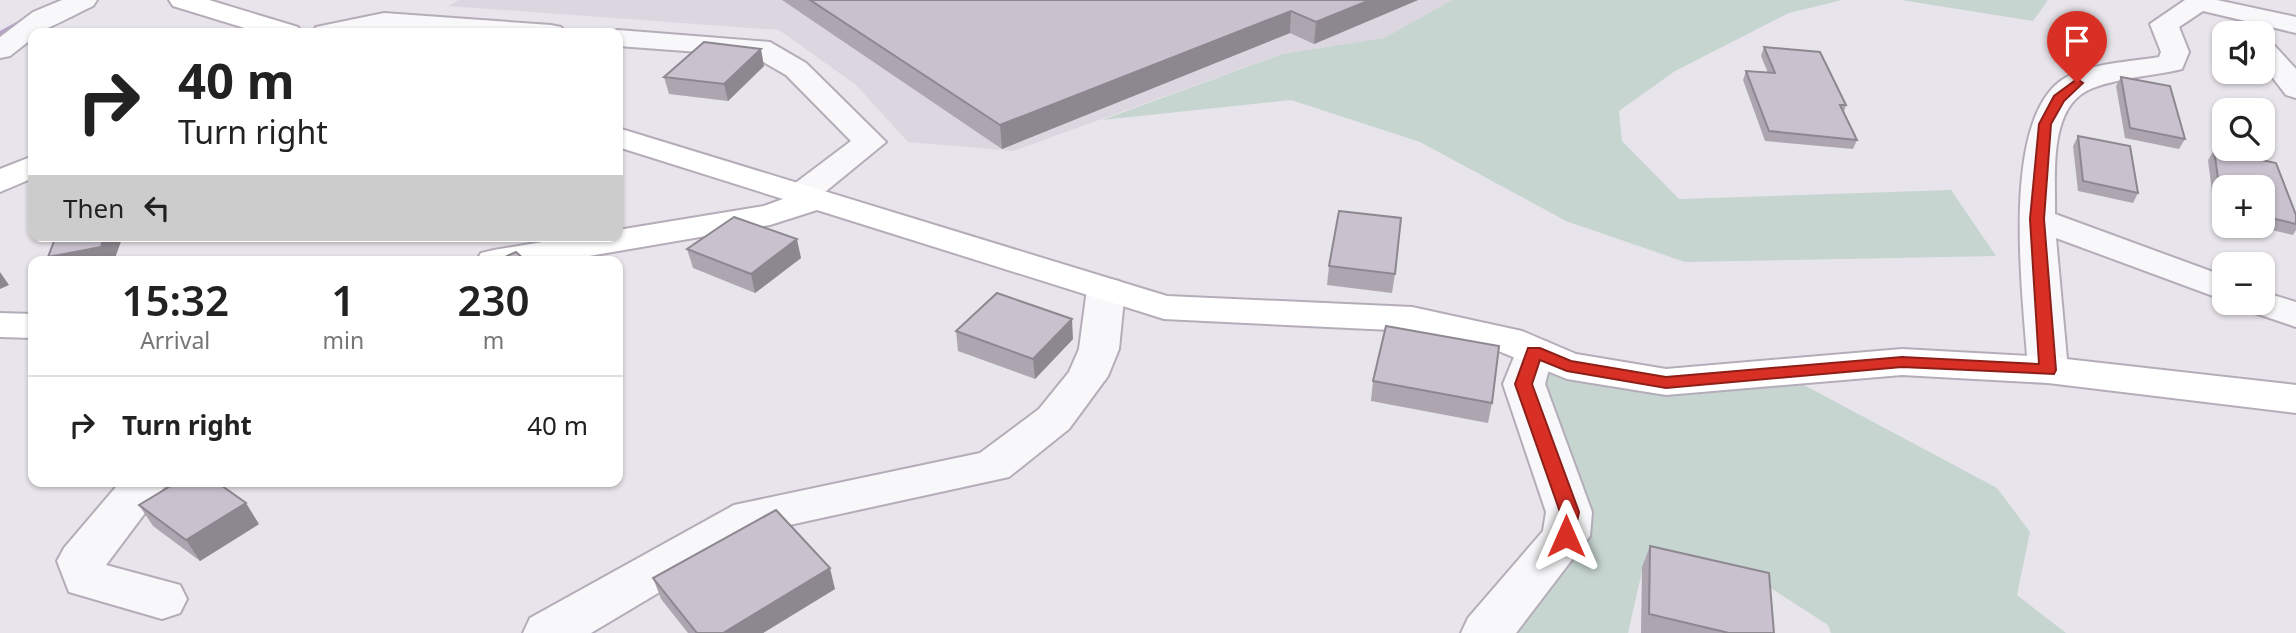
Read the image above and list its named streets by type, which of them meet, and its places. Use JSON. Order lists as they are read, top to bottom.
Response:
{
  "page": {
    "map_buttons": ["+", "−"],
    "turn": ["40 m", "Turn right"],
    "then": "Then",
    "eta": [
      "15:32",
      "Arrival",
      "1",
      "min",
      "230",
      "m"
    ],
    "list": [
      {
        "name": "Turn right",
        "value": "40 m"
      }
    ]
  }
}
